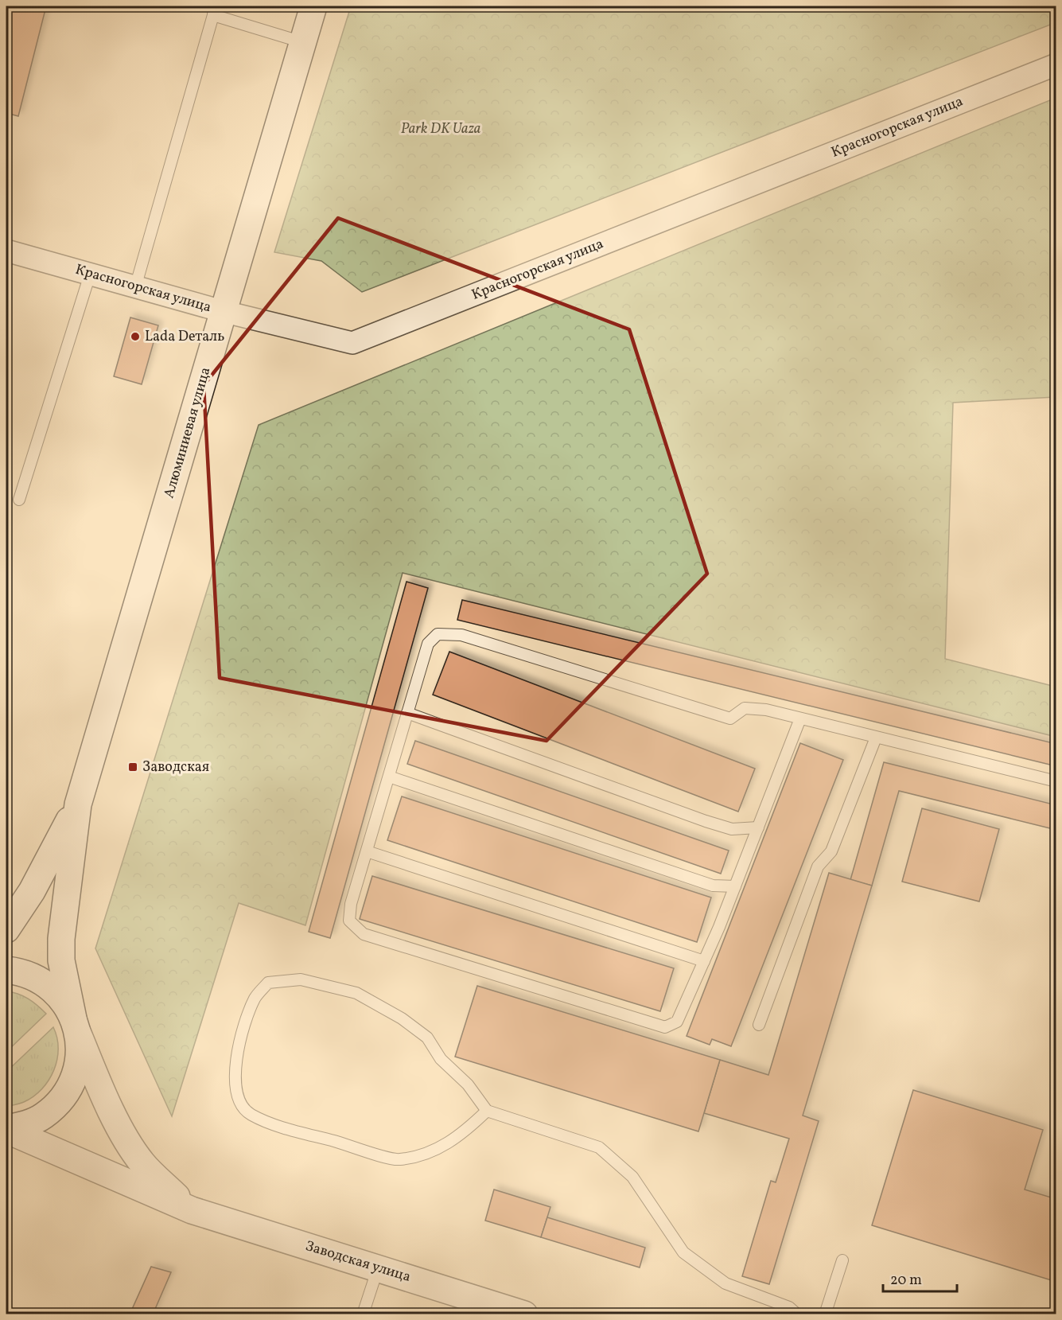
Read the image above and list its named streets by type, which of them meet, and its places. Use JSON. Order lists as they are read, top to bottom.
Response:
{
  "streets": {
    "main road": ["Алюминиевая улица", "Заводская улица"],
    "street": ["Красногорская улица"]
  },
  "crossings": [
    ["Красногорская улица", "Алюминиевая улица"]
  ],
  "parks": ["Park DK Uaza"],
  "places": {
    "other": ["Lada Dеталь"],
    "transit": ["Заводская"]
  },
  "scale_bar": "20 m"
}
